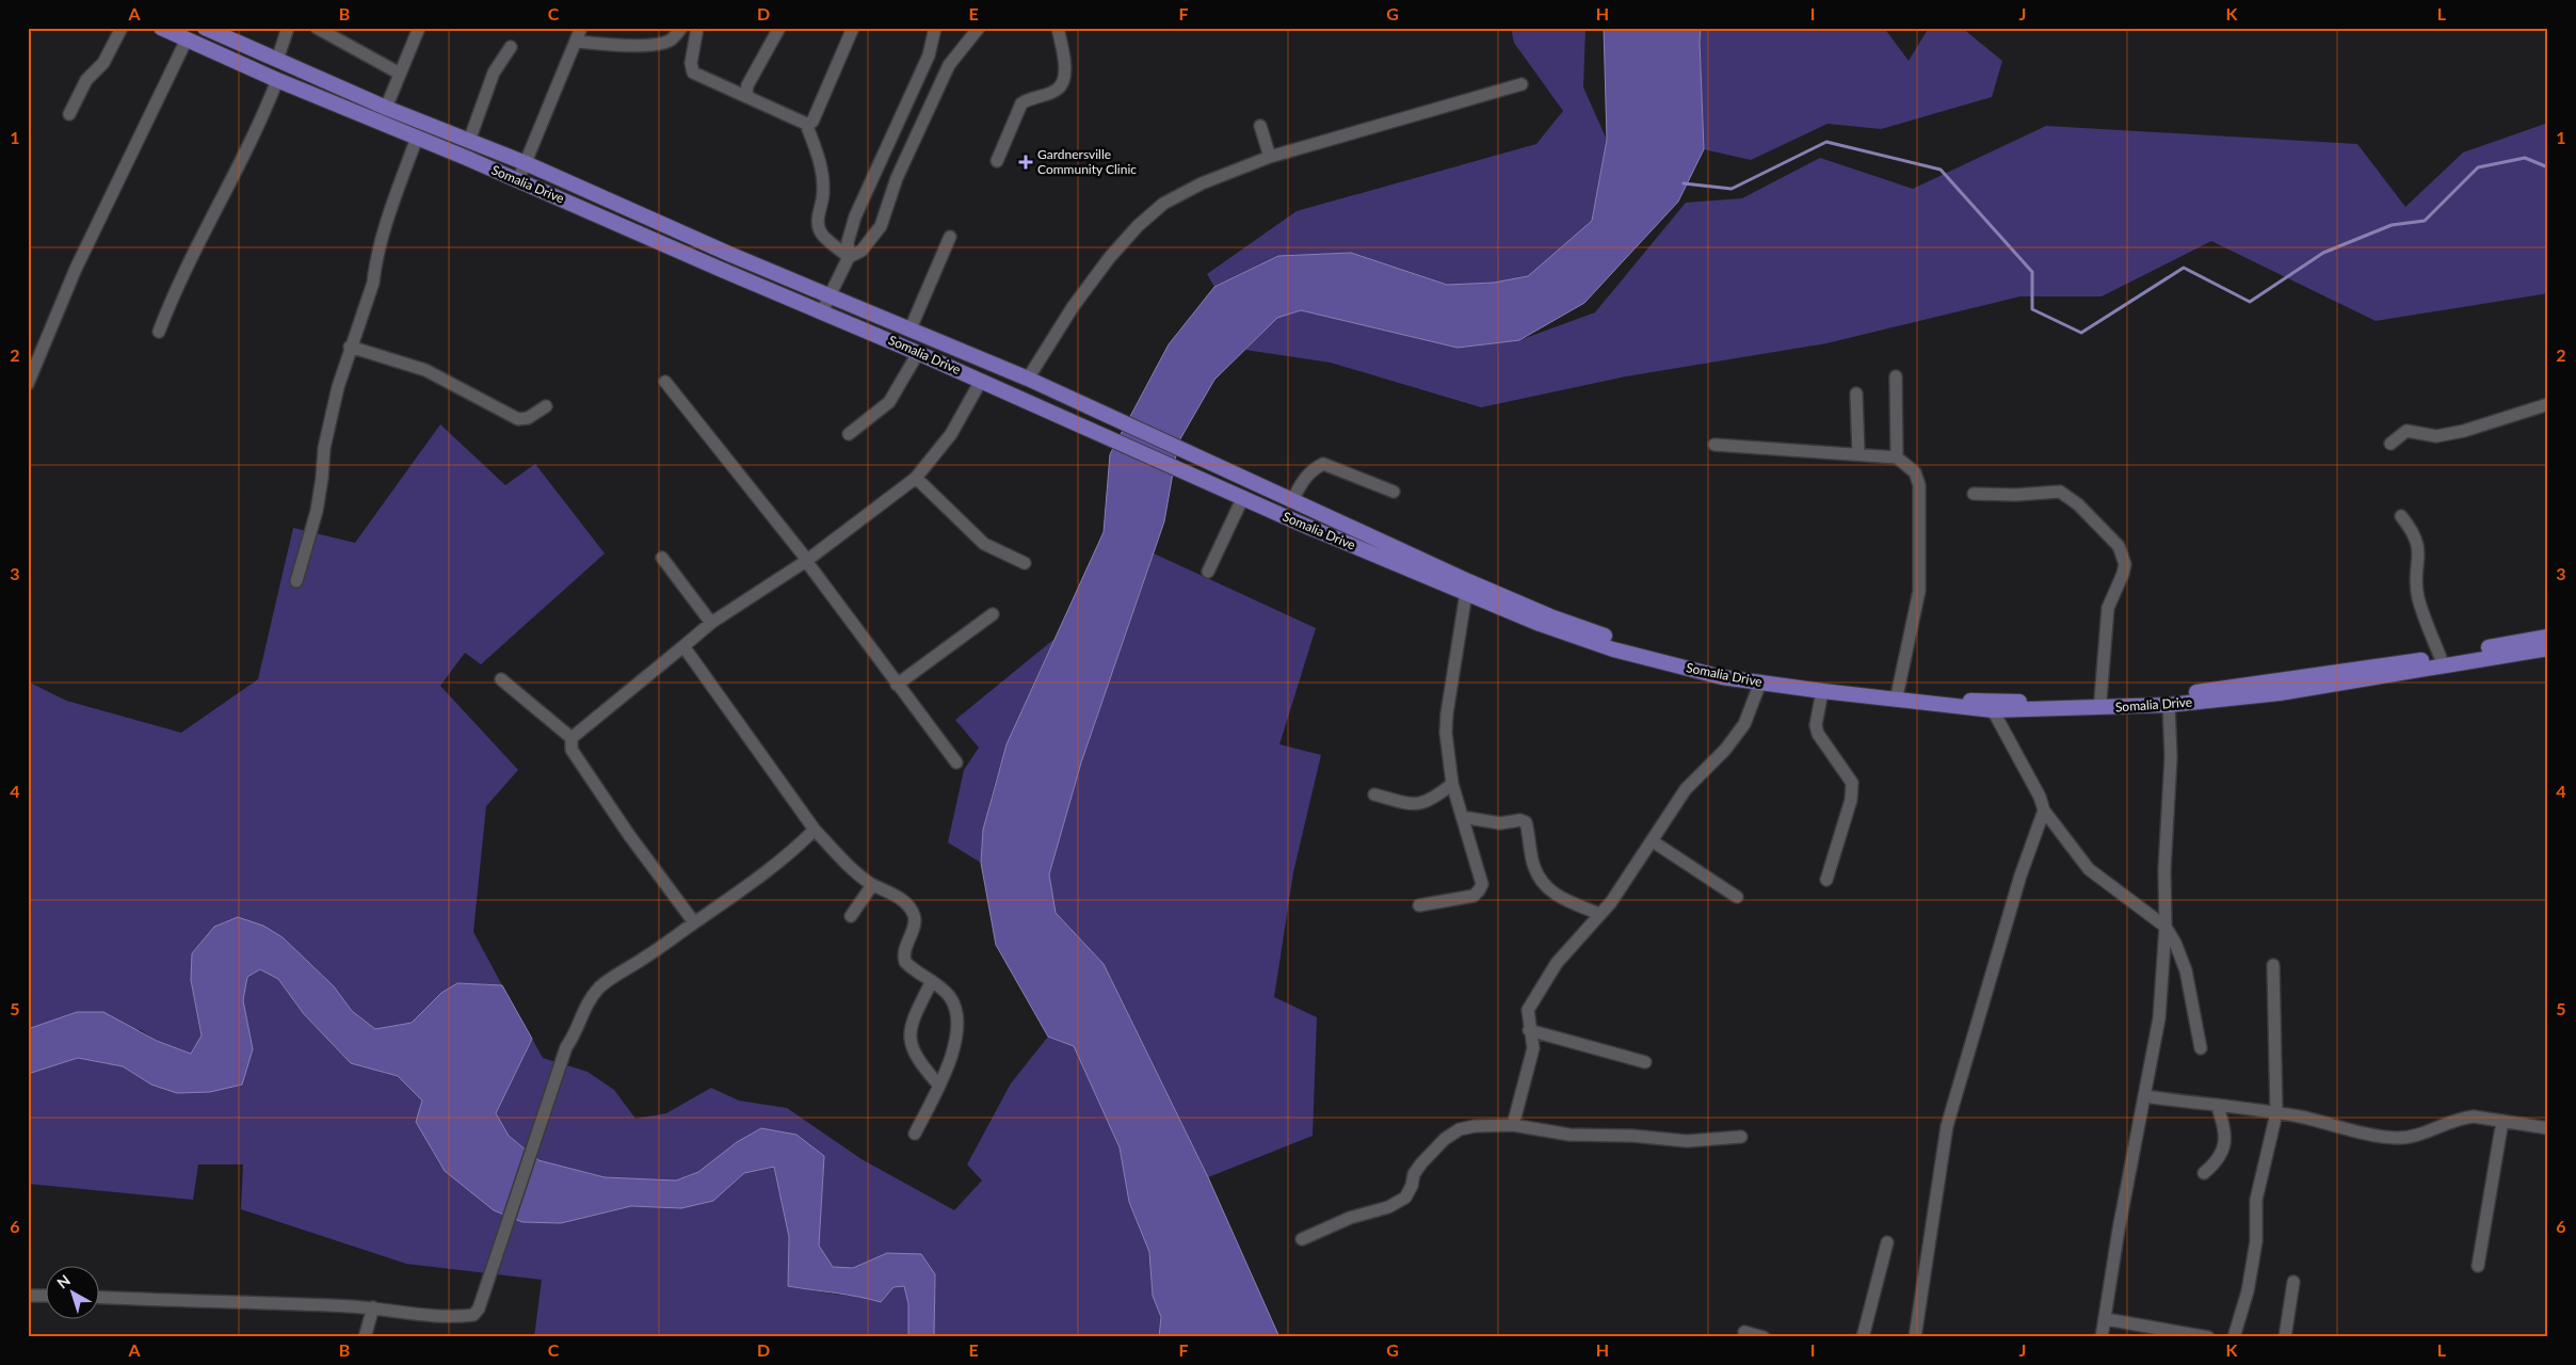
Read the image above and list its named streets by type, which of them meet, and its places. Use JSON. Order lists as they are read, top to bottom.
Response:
{
  "streets": {
    "main road": ["Somalia Drive"]
  },
  "places": {
    "health": ["Gardnersville Community Clinic"]
  },
  "north": "top left",
  "grid": {
    "columns": [
      "A",
      "B",
      "C",
      "D",
      "E",
      "F",
      "G",
      "H",
      "I",
      "J",
      "K",
      "L"
    ],
    "rows": [
      "1",
      "2",
      "3",
      "4",
      "5",
      "6"
    ]
  }
}
